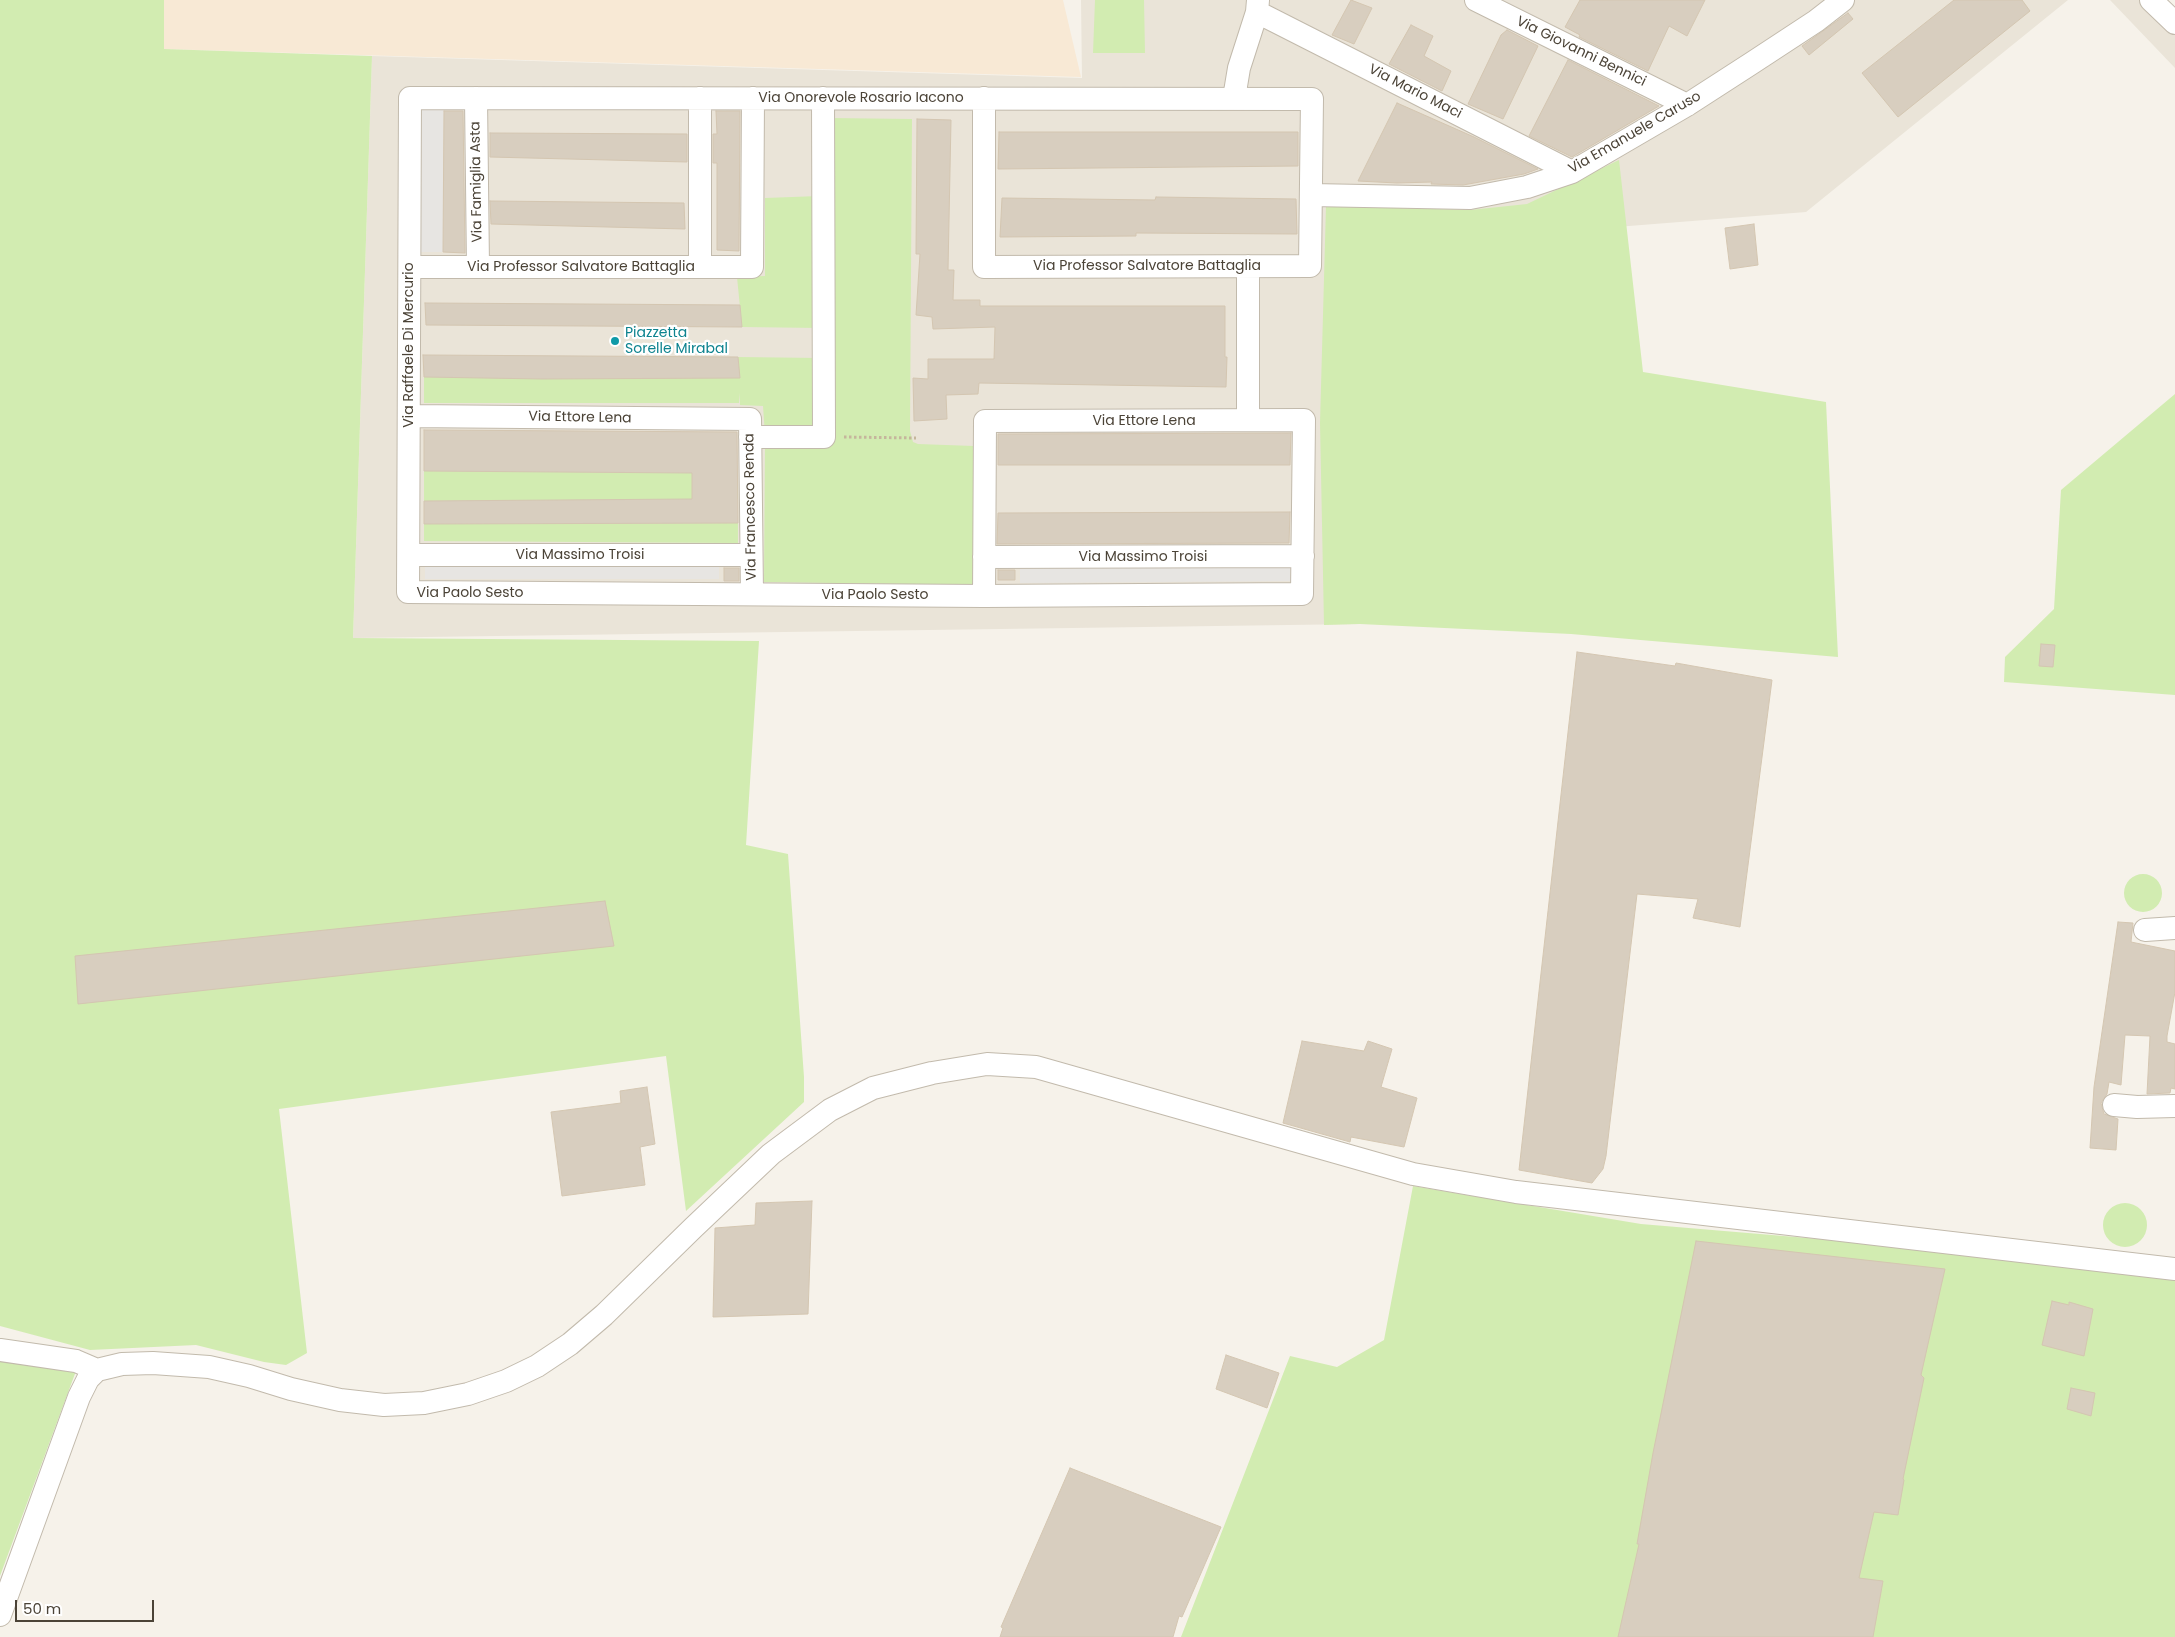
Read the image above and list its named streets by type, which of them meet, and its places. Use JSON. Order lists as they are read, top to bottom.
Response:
{
  "streets": {
    "street": [
      "Via Giovanni Bennici",
      "Via Mario Maci",
      "Via Onorevole Rosario Iacono",
      "Via Emanuele Caruso",
      "Via Famiglia Asta",
      "Via Professor Salvatore Battaglia",
      "Via Raffaele Di Mercurio",
      "Via Ettore Lena",
      "Via Francesco Renda",
      "Via Massimo Troisi",
      "Via Paolo Sesto"
    ]
  },
  "crossings": [
    ["Via Giovanni Bennici", "Via Emanuele Caruso"],
    ["Via Mario Maci", "Via Emanuele Caruso"],
    ["Via Onorevole Rosario Iacono", "Via Emanuele Caruso"],
    ["Via Onorevole Rosario Iacono", "Via Famiglia Asta"],
    ["Via Onorevole Rosario Iacono", "Via Professor Salvatore Battaglia"],
    ["Via Onorevole Rosario Iacono", "Via Raffaele Di Mercurio"],
    ["Via Emanuele Caruso", "Via Professor Salvatore Battaglia"],
    ["Via Famiglia Asta", "Via Professor Salvatore Battaglia"],
    ["Via Professor Salvatore Battaglia", "Via Raffaele Di Mercurio"],
    ["Via Raffaele Di Mercurio", "Via Ettore Lena"],
    ["Via Raffaele Di Mercurio", "Via Massimo Troisi"],
    ["Via Raffaele Di Mercurio", "Via Paolo Sesto"],
    ["Via Ettore Lena", "Via Francesco Renda"],
    ["Via Ettore Lena", "Via Massimo Troisi"],
    ["Via Ettore Lena", "Via Paolo Sesto"],
    ["Via Francesco Renda", "Via Massimo Troisi"],
    ["Via Francesco Renda", "Via Paolo Sesto"],
    ["Via Massimo Troisi", "Via Paolo Sesto"]
  ],
  "places": ["Piazzetta Sorelle Mirabal"],
  "scale_bar": "50 m"
}
